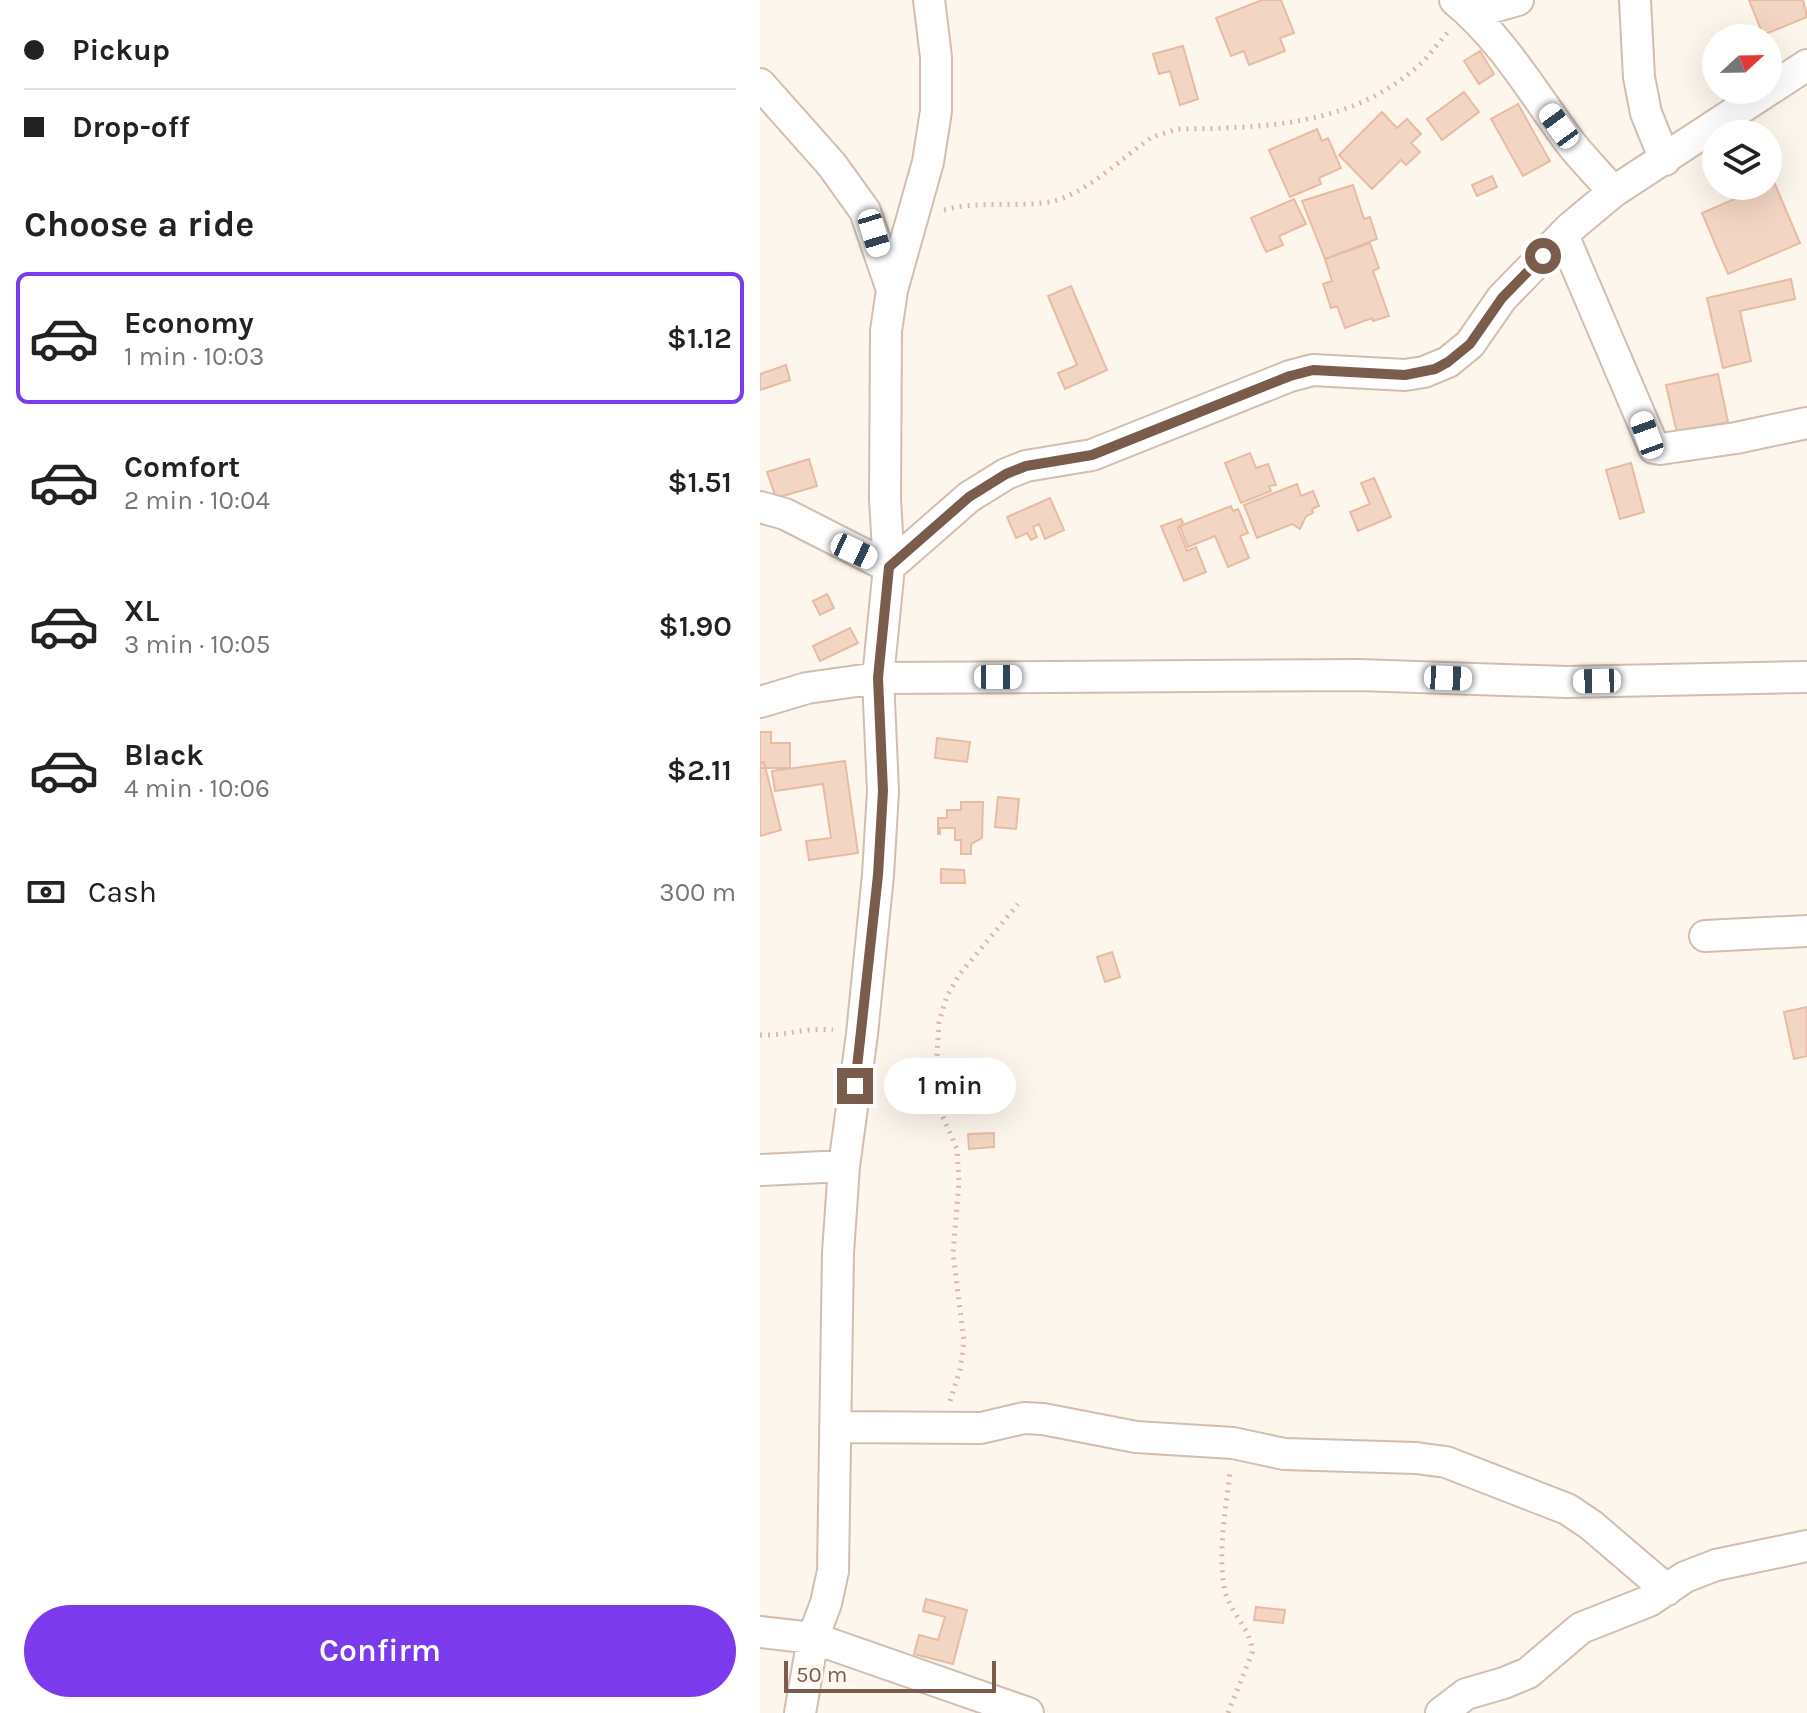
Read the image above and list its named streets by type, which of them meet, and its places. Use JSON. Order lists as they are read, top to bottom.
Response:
{
  "scale_bar": "50 m",
  "north": "right",
  "page": {
    "banner": ["Pickup", "Drop-off"],
    "heading": "Choose a ride",
    "list": [
      {
        "name": "Economy",
        "note": "1 min · 10:03",
        "value": "$1.12"
      },
      {
        "name": "Comfort",
        "note": "2 min · 10:04",
        "value": "$1.51"
      },
      {
        "name": "XL",
        "note": "3 min · 10:05",
        "value": "$1.90"
      },
      {
        "name": "Black",
        "note": "4 min · 10:06",
        "value": "$2.11"
      }
    ],
    "pay": ["Cash", "300 m"],
    "bubble": "1 min",
    "buttons": "Confirm",
    "scale": "50 m"
  }
}
